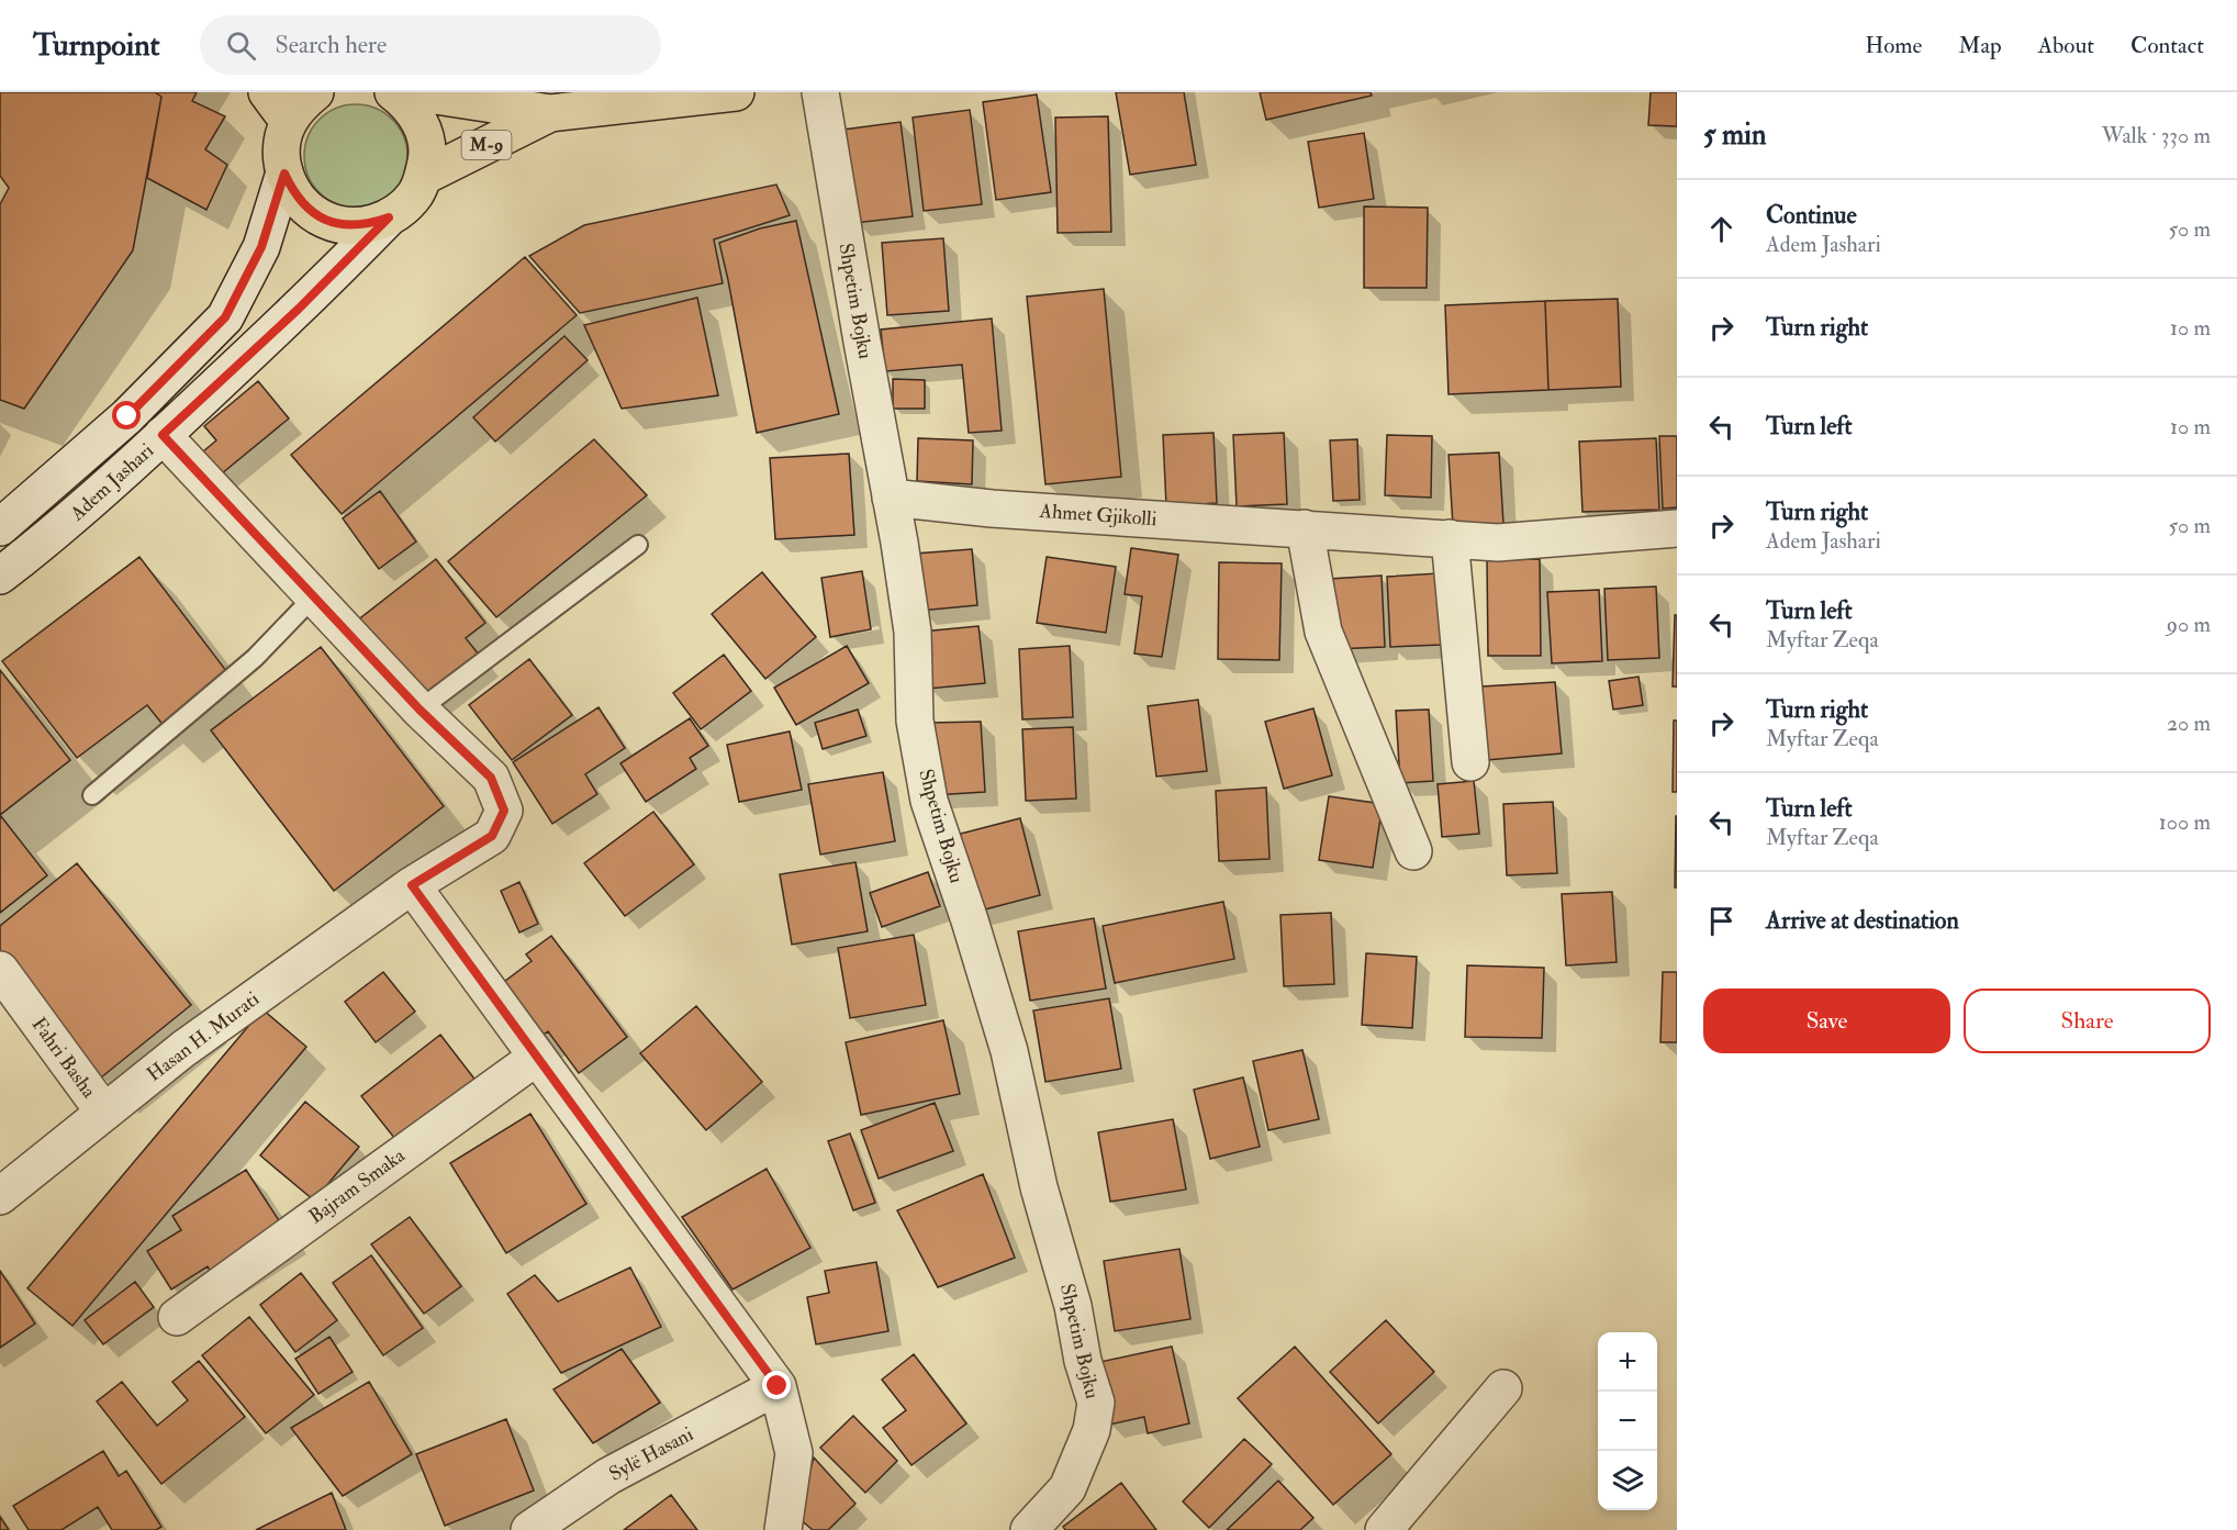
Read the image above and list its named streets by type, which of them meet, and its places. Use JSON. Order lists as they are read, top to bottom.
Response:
{
  "streets": {
    "main road": ["M-9"],
    "street": [
      "Shpetim Bojku",
      "Adem Jashari",
      "Ahmet Gjikolli",
      "Hasan H. Murati",
      "Fahri Basha",
      "Bajram Smaka",
      "Sylë Hasani"
    ]
  },
  "crossings": [
    ["M-9", "Adem Jashari"],
    ["Shpetim Bojku", "Ahmet Gjikolli"],
    ["Adem Jashari", "Hasan H. Murati"],
    ["Hasan H. Murati", "Fahri Basha"]
  ],
  "page": {
    "header": "Turnpoint",
    "search": "Search here",
    "nav": [
      "Home",
      "Map",
      "About",
      "Contact"
    ],
    "heading": ["5 min", "Walk · 330 m"],
    "list": [
      ["Continue", "Adem Jashari", "50 m"],
      ["Turn right", "10 m"],
      ["Turn left", "10 m"],
      ["Turn right", "Adem Jashari", "50 m"],
      ["Turn left", "Myftar Zeqa", "90 m"],
      ["Turn right", "Myftar Zeqa", "20 m"],
      ["Turn left", "Myftar Zeqa", "100 m"],
      "Arrive at destination"
    ],
    "buttons": ["Save", "Share"],
    "map_buttons": ["+", "−"]
  }
}
